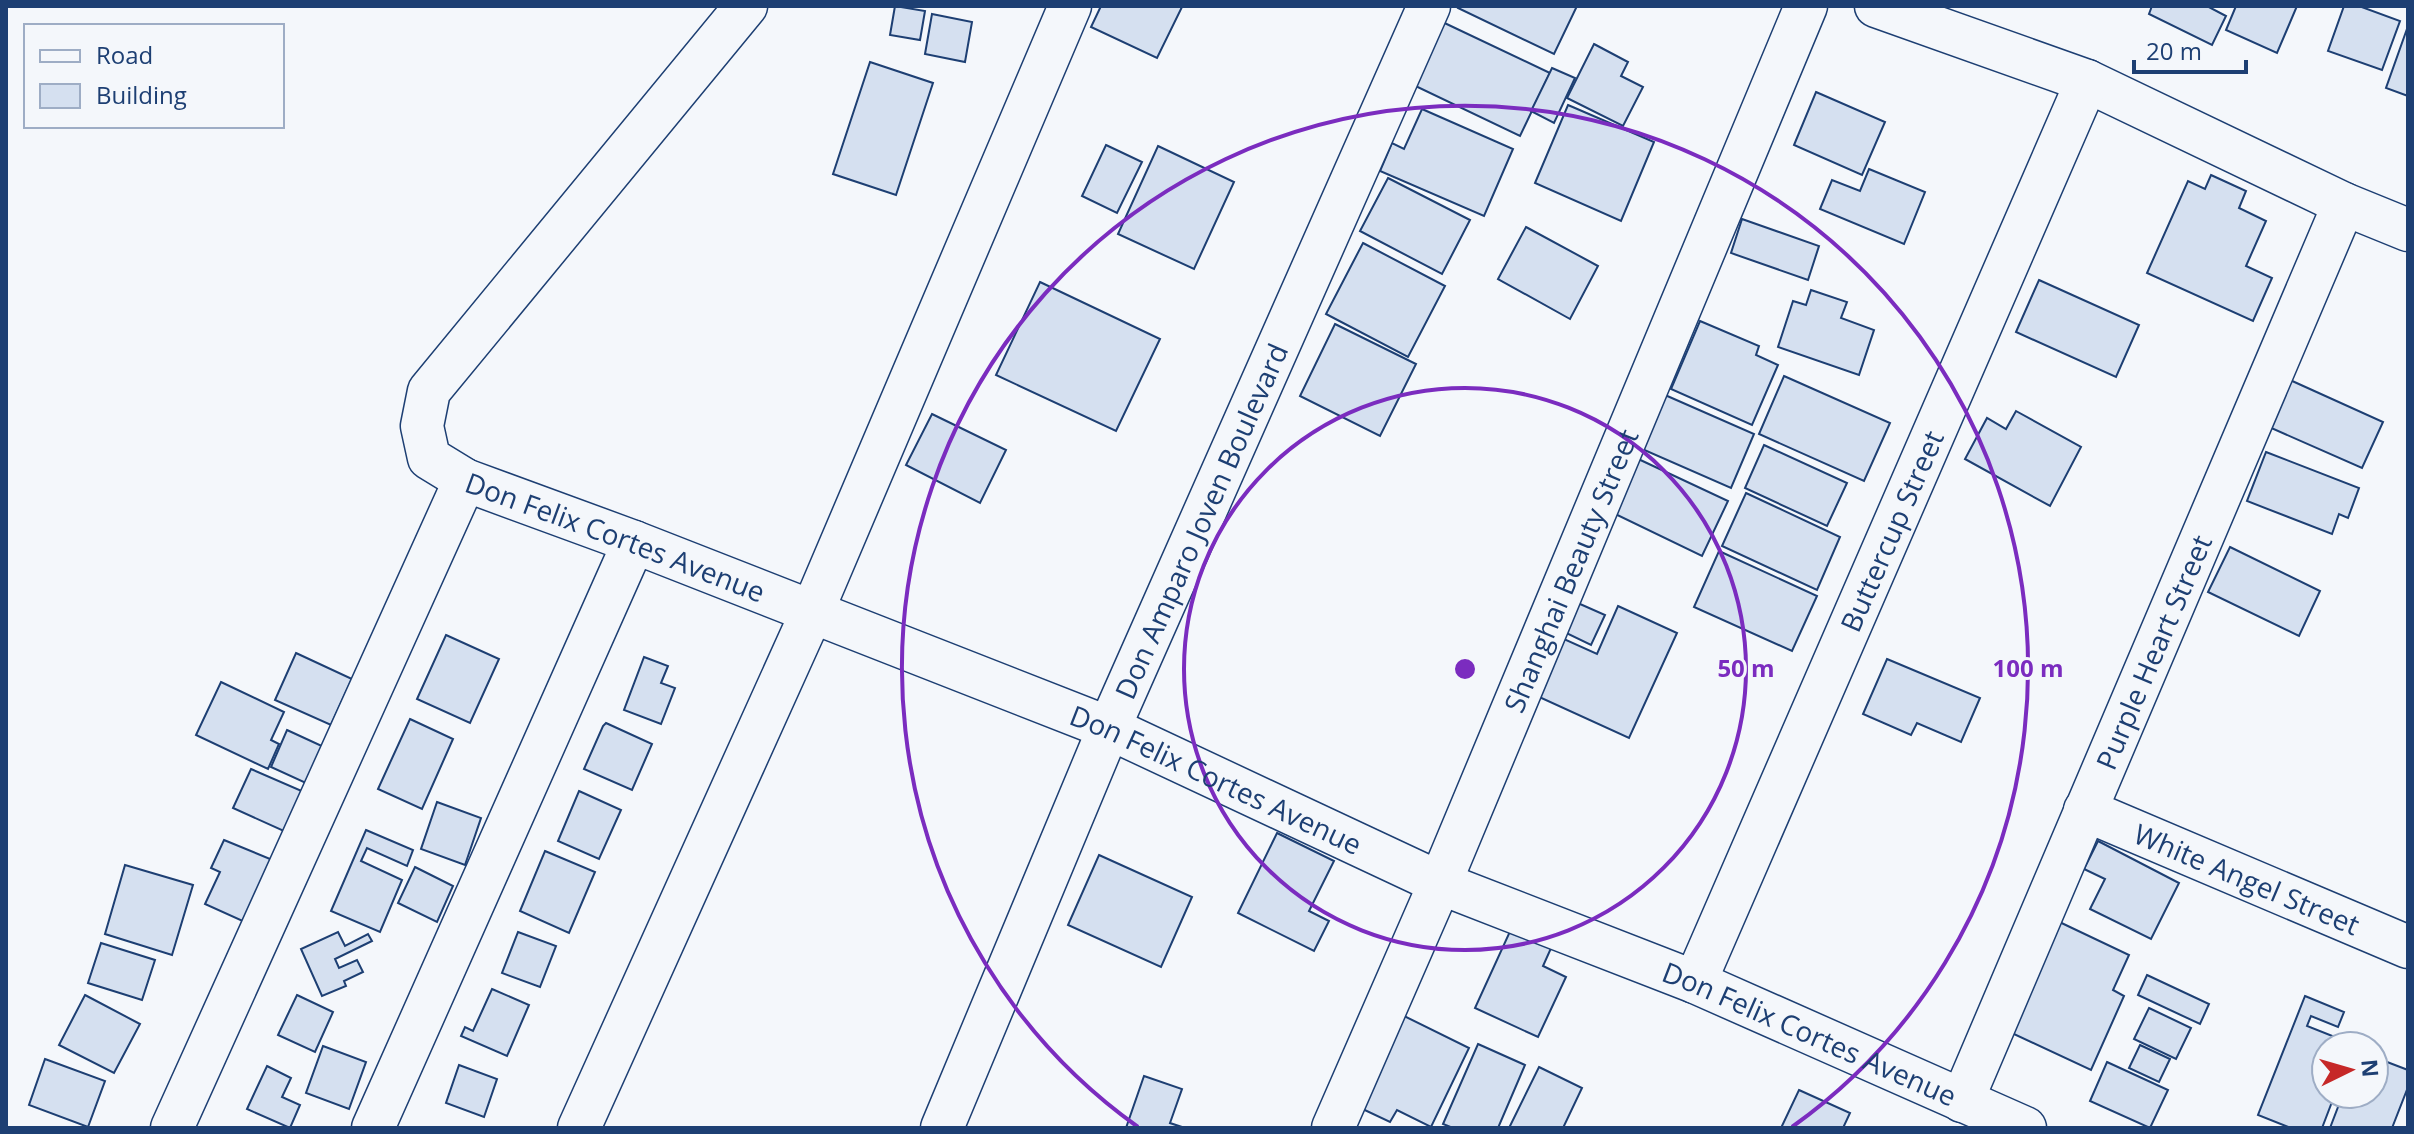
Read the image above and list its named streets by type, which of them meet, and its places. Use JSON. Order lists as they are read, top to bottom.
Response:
{
  "streets": {
    "street": [
      "Don Amparo Joven Boulevard",
      "Buttercup Street",
      "Don Felix Cortes Avenue",
      "Shanghai Beauty Street",
      "Purple Heart Street",
      "White Angel Street"
    ]
  },
  "crossings": [
    ["Don Amparo Joven Boulevard", "Don Felix Cortes Avenue"],
    ["Buttercup Street", "Don Felix Cortes Avenue"],
    ["Don Felix Cortes Avenue", "Shanghai Beauty Street"],
    ["Don Felix Cortes Avenue", "Purple Heart Street"],
    ["Purple Heart Street", "White Angel Street"]
  ],
  "legend": ["Road", "Building"],
  "scale_bar": "20 m",
  "north": "right",
  "rings": ["50 m", "100 m"]
}
